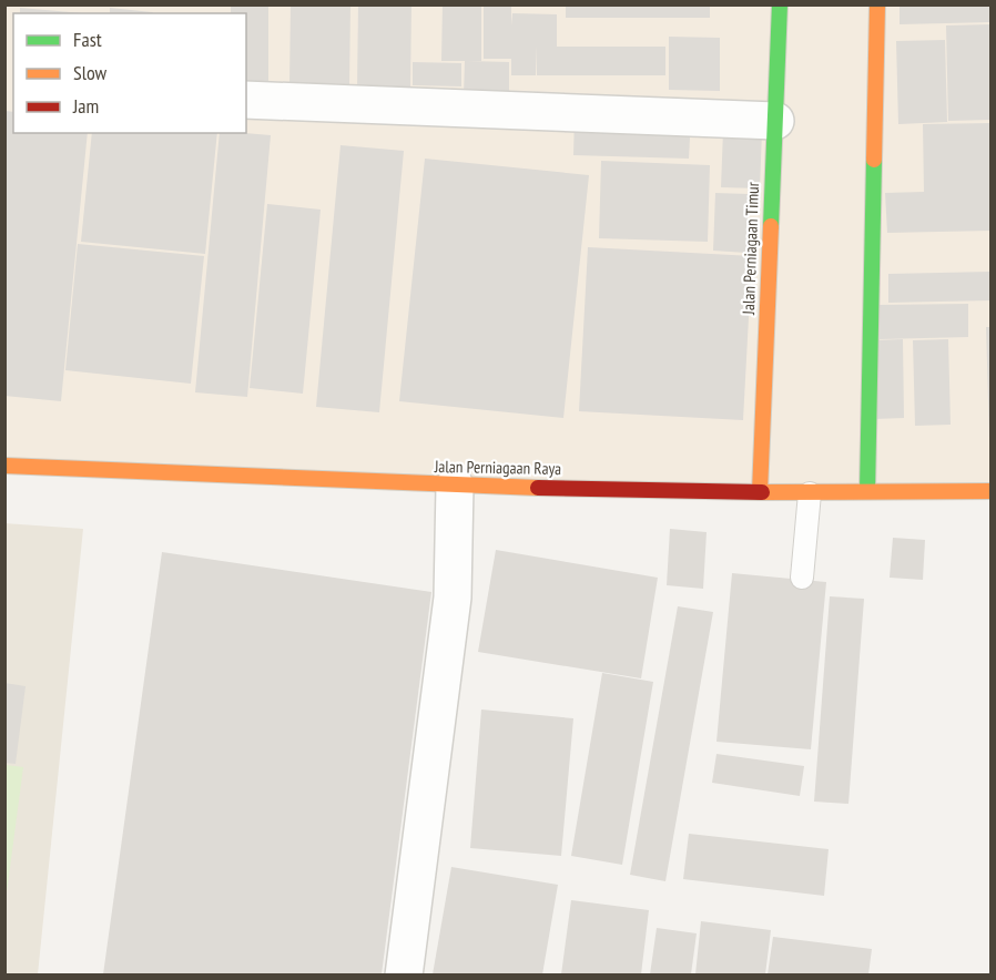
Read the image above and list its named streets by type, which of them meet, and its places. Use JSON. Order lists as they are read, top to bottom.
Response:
{
  "streets": {
    "main road": ["Jalan Perniagaan Timur", "Jalan Perniagaan Raya"]
  },
  "crossings": [
    ["Jalan Perniagaan Timur", "Jalan Perniagaan Raya"]
  ],
  "legend": ["Fast", "Slow", "Jam"]
}
